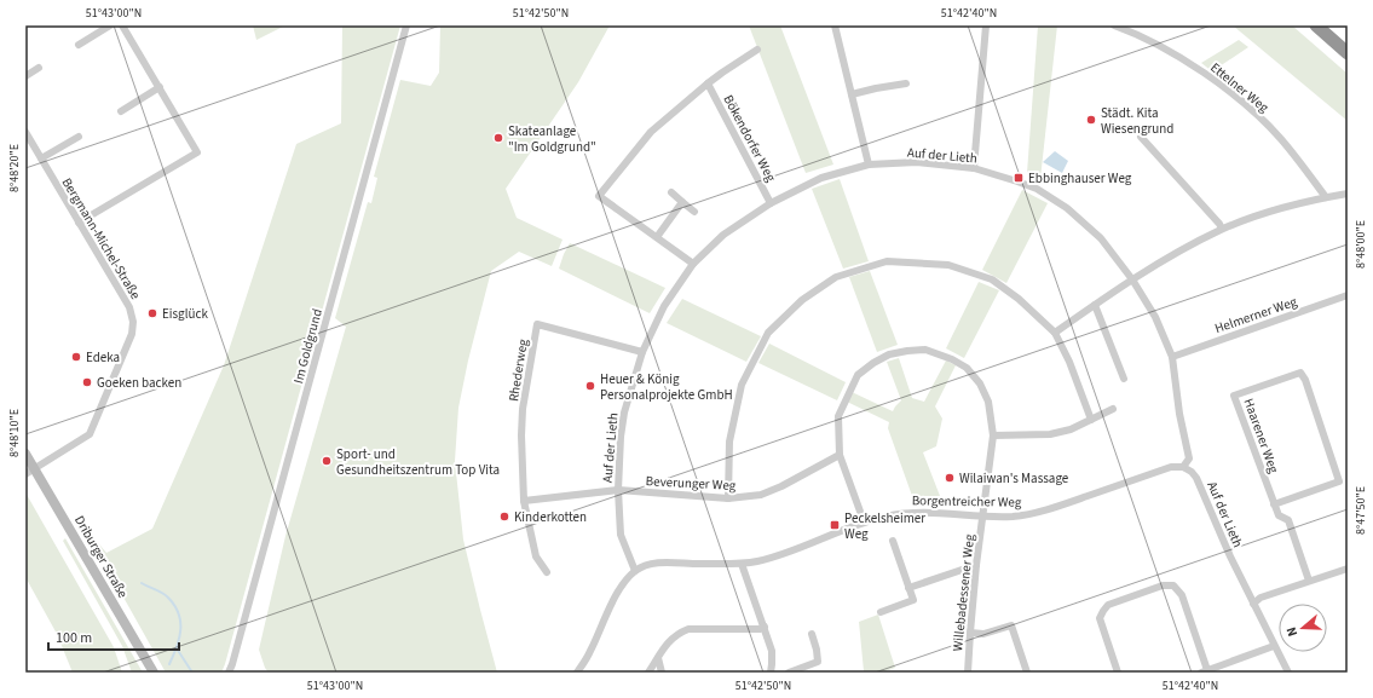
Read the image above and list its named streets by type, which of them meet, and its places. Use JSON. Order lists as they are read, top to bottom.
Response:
{
  "streets": {
    "main road": ["Driburger Straße"],
    "street": [
      "Ettelner Weg",
      "Bökendorfer Weg",
      "Auf der Lieth",
      "Bergmann-Michel-Straße",
      "Helmerner Weg",
      "Im Goldgrund",
      "Rhederweg",
      "Haarener Weg",
      "Beverunger Weg",
      "Borgentreicher Weg",
      "Willebadessener Weg"
    ]
  },
  "crossings": [
    ["Bökendorfer Weg", "Auf der Lieth"],
    ["Auf der Lieth", "Helmerner Weg"],
    ["Auf der Lieth", "Rhederweg"],
    ["Auf der Lieth", "Beverunger Weg"],
    ["Auf der Lieth", "Borgentreicher Weg"],
    ["Bergmann-Michel-Straße", "Driburger Straße"],
    ["Borgentreicher Weg", "Willebadessener Weg"]
  ],
  "places": {
    "other": [
      "Städt. Kita Wiesengrund",
      "Skateanlage \"Im Goldgrund\"",
      "Eisglück",
      "Edeka",
      "Goeken backen",
      "Heuer & König Personalprojekte GmbH",
      "Sport- und Gesundheitszentrum Top Vita",
      "Wilaiwan's Massage",
      "Kinderkotten"
    ],
    "transit": ["Ebbinghauser Weg", "Peckelsheimer Weg"]
  },
  "scale_bar": "100 m",
  "north": "left",
  "coordinates": [
    "51°43'00\"N",
    "51°42'50\"N",
    "51°42'40\"N",
    "8°48'20\"E",
    "8°48'00\"E",
    "8°48'10\"E",
    "8°47'50\"E"
  ]
}
